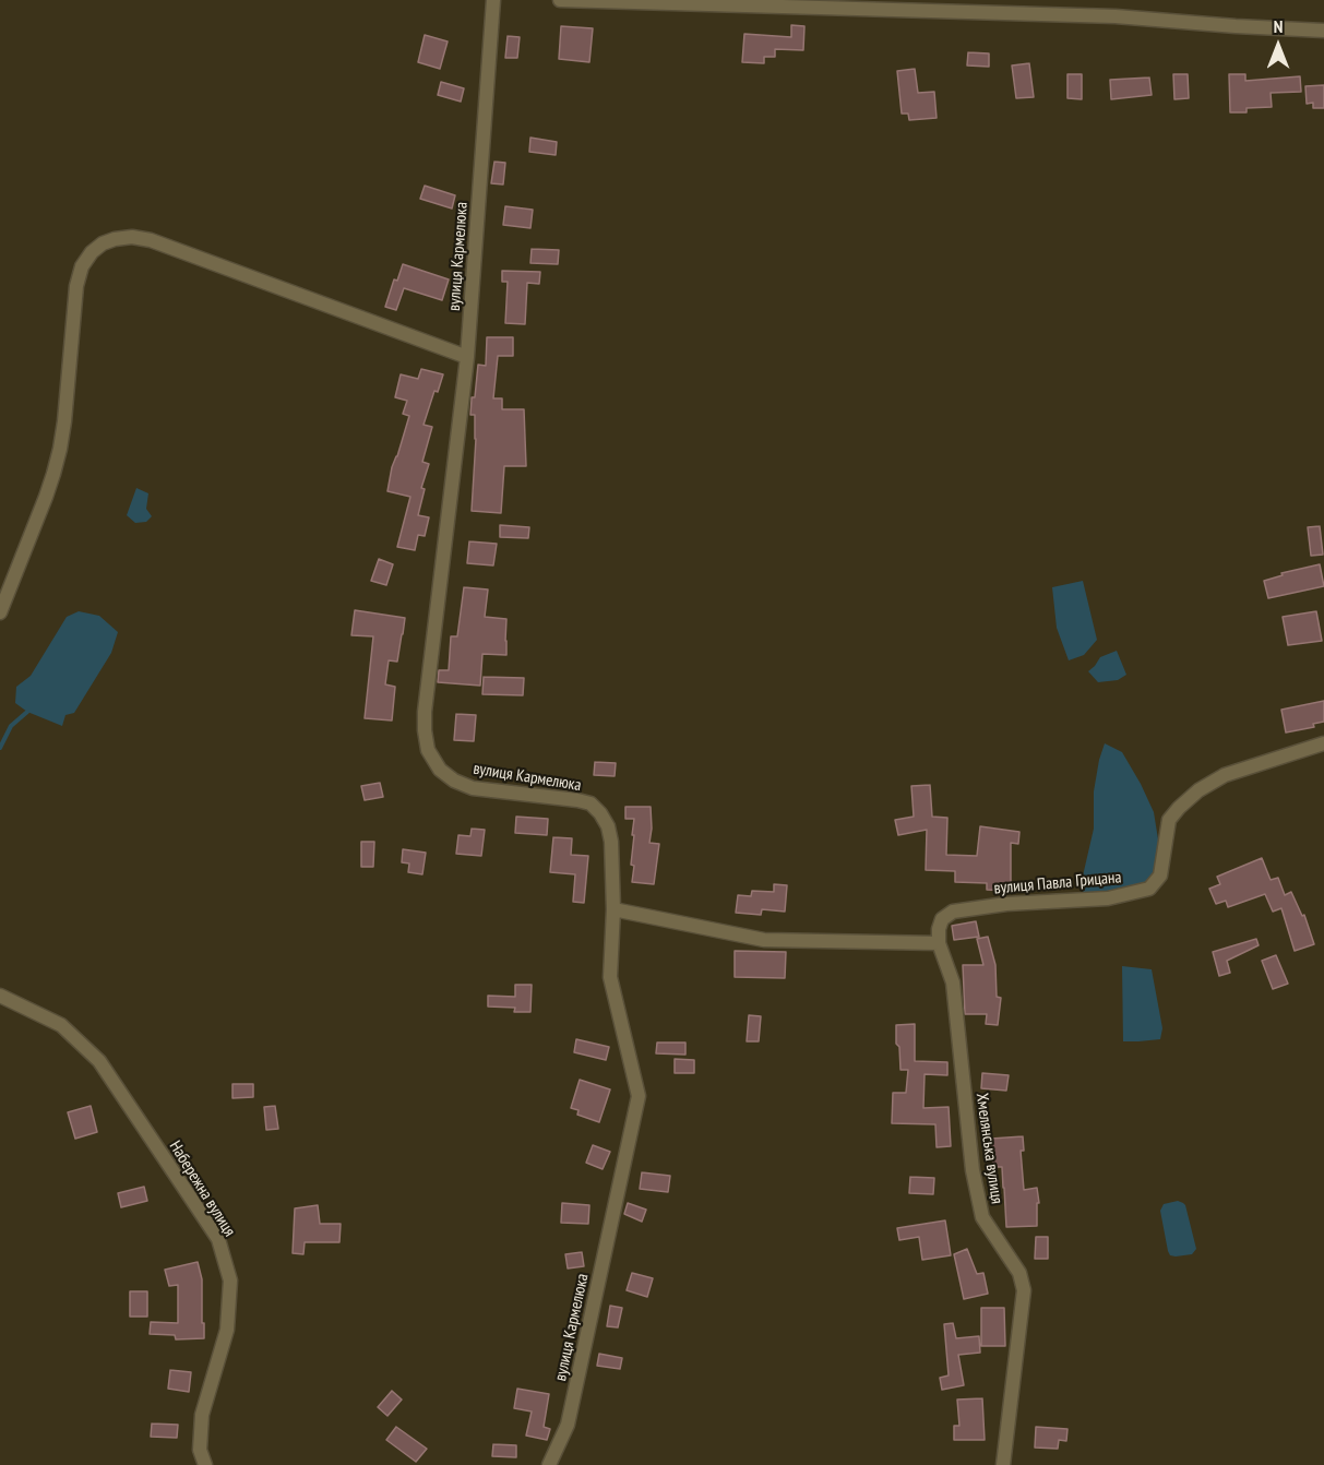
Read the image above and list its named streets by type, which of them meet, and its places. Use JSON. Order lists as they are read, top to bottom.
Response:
{
  "streets": {
    "street": [
      "вулиця Кармелюка",
      "вулиця Павла Грицана",
      "Хмелянська вулиця",
      "Набережна вулиця"
    ]
  },
  "crossings": [
    ["вулиця Павла Грицана", "Хмелянська вулиця"]
  ],
  "north": "top"
}
